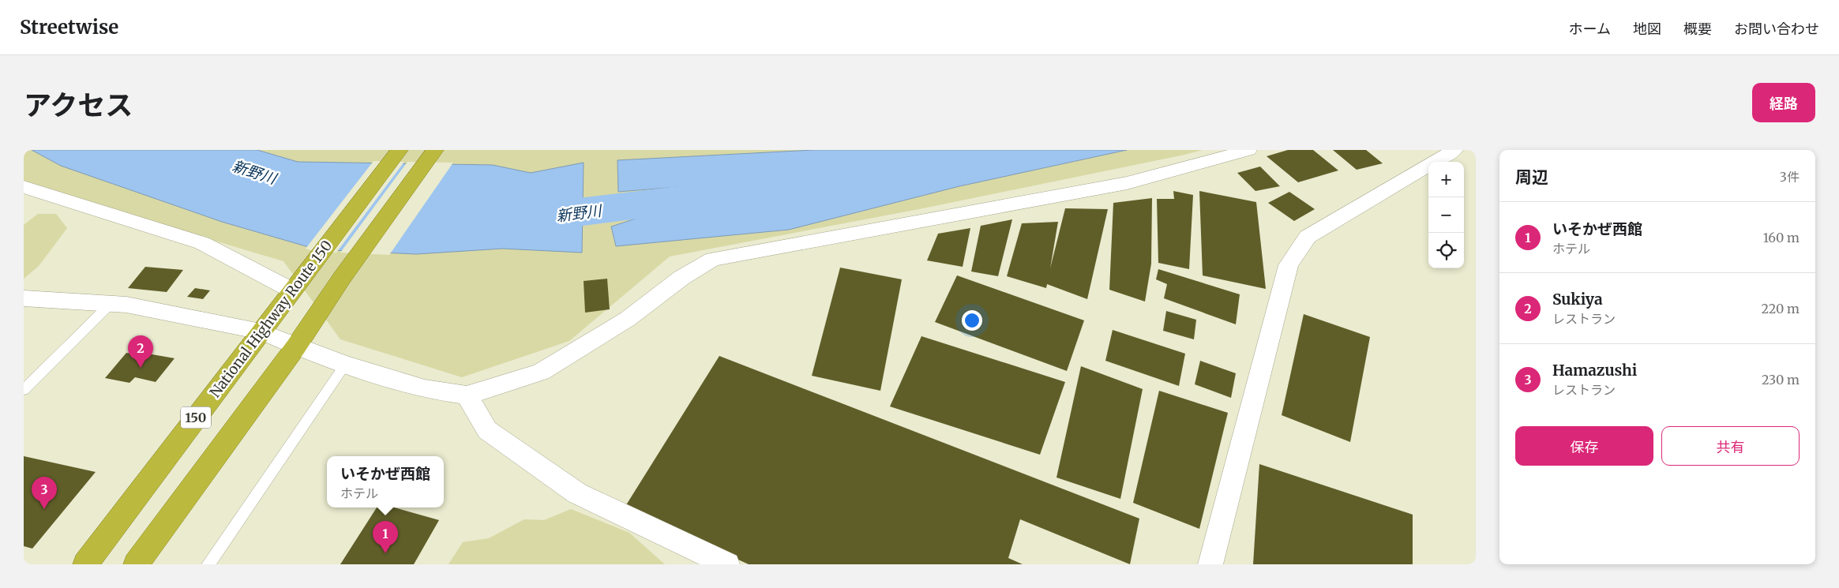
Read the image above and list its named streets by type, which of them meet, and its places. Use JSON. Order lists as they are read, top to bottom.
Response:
{
  "streets": {
    "highway": ["National Highway Route 150", "150"]
  },
  "water": ["新野川"],
  "page": {
    "header": "Streetwise",
    "nav": [
      "ホーム",
      "地図",
      "概要",
      "お問い合わせ"
    ],
    "title": "アクセス",
    "buttons": [
      "経路",
      ["保存", "共有"]
    ],
    "heading": ["周辺", "3件"],
    "map_buttons": ["+", "−"],
    "list": [
      {
        "mark": "1",
        "name": "いそかぜ西館",
        "note": "ホテル",
        "value": "160 m"
      },
      {
        "mark": "2",
        "name": "Sukiya",
        "note": "レストラン",
        "value": "220 m"
      },
      {
        "mark": "3",
        "name": "Hamazushi",
        "note": "レストラン",
        "value": "230 m"
      }
    ],
    "pins": ["2", "3", "1"],
    "popup": ["いそかぜ西館", "ホテル"]
  }
}
